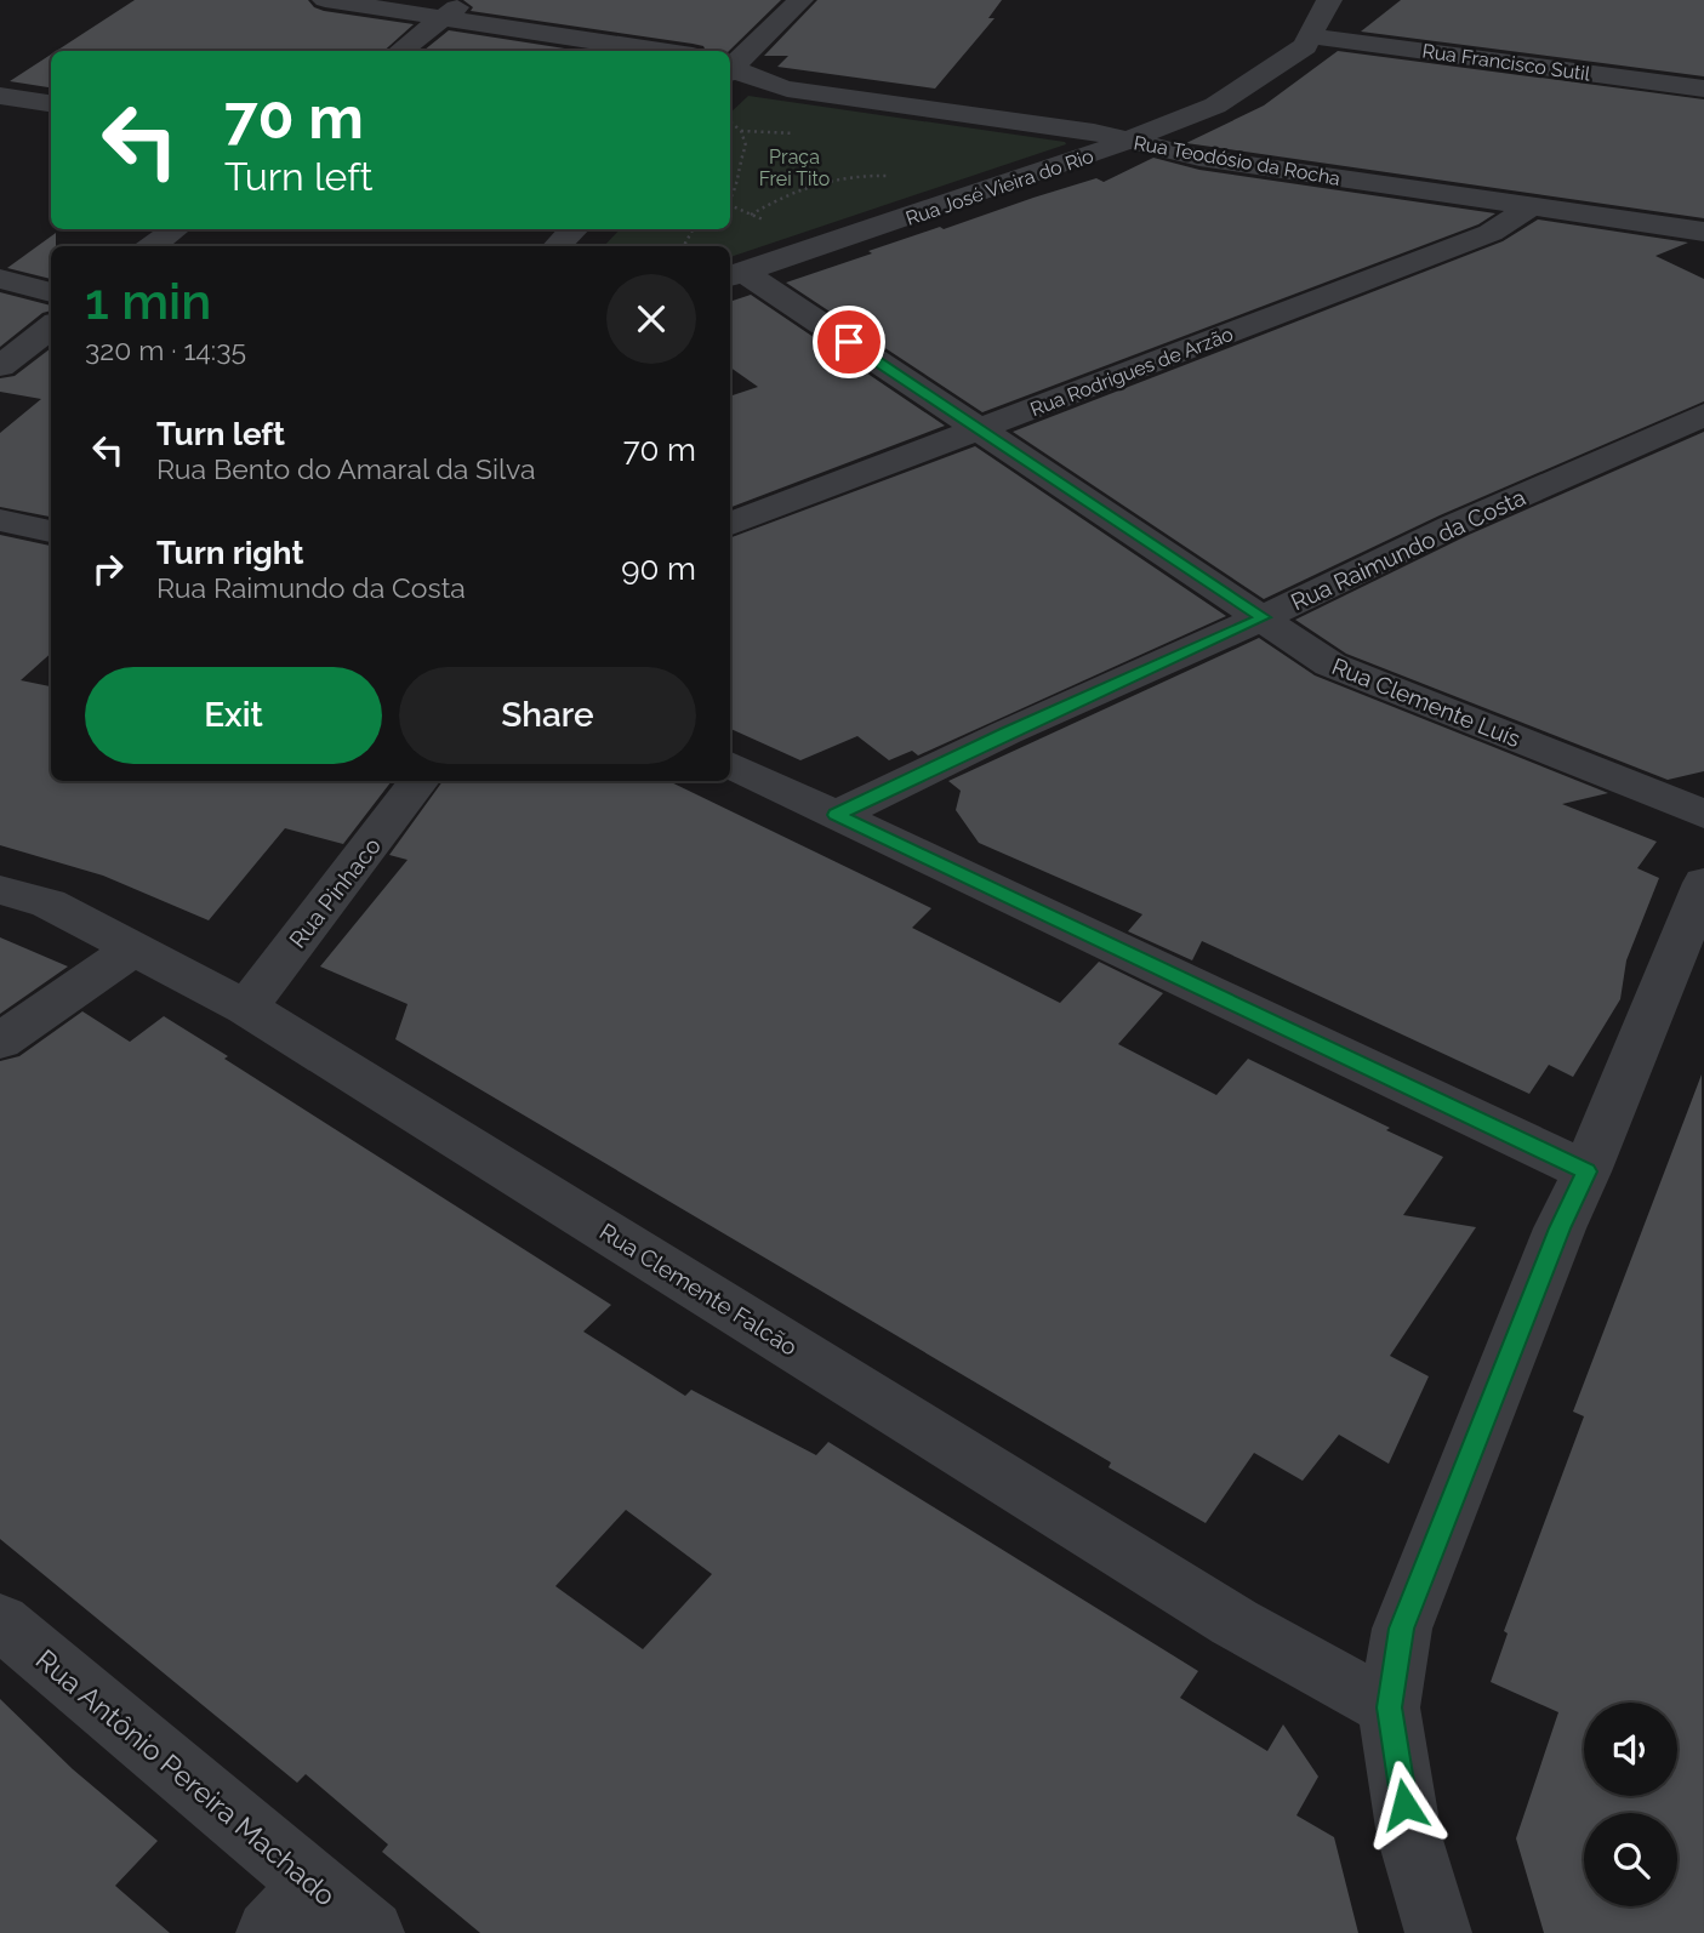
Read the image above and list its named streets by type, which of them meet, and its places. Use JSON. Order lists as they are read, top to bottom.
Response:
{
  "streets": {
    "street": [
      "Rua Francisco Sutil",
      "Rua Teodósio da Rocha",
      "Rua José Vieira do Rio",
      "Rua Rodrigues de Arzão",
      "Rua Raimundo da Costa",
      "Rua Clemente Luís",
      "Rua Pinhaco",
      "Rua Clemente Falcão",
      "Rua Antônio Pereira Machado"
    ]
  },
  "crossings": [
    ["Rua Francisco Sutil", "Rua José Vieira do Rio"],
    ["Rua Teodósio da Rocha", "Rua José Vieira do Rio"],
    ["Rua Teodósio da Rocha", "Rua Rodrigues de Arzão"],
    ["Rua José Vieira do Rio", "Rua Clemente Luís"],
    ["Rua Rodrigues de Arzão", "Rua Clemente Luís"],
    ["Rua Raimundo da Costa", "Rua Clemente Luís"],
    ["Rua Pinhaco", "Rua Clemente Falcão"]
  ],
  "parks": ["Praça Frei Tito"],
  "page": {
    "turn": ["70 m", "Turn left"],
    "heading": ["1 min", "320 m · 14:35"],
    "list": [
      {
        "name": "Turn left",
        "note": "Rua Bento do Amaral da Silva",
        "value": "70 m"
      },
      {
        "name": "Turn right",
        "note": "Rua Raimundo da Costa",
        "value": "90 m"
      }
    ],
    "buttons": ["Exit", "Share"]
  }
}
